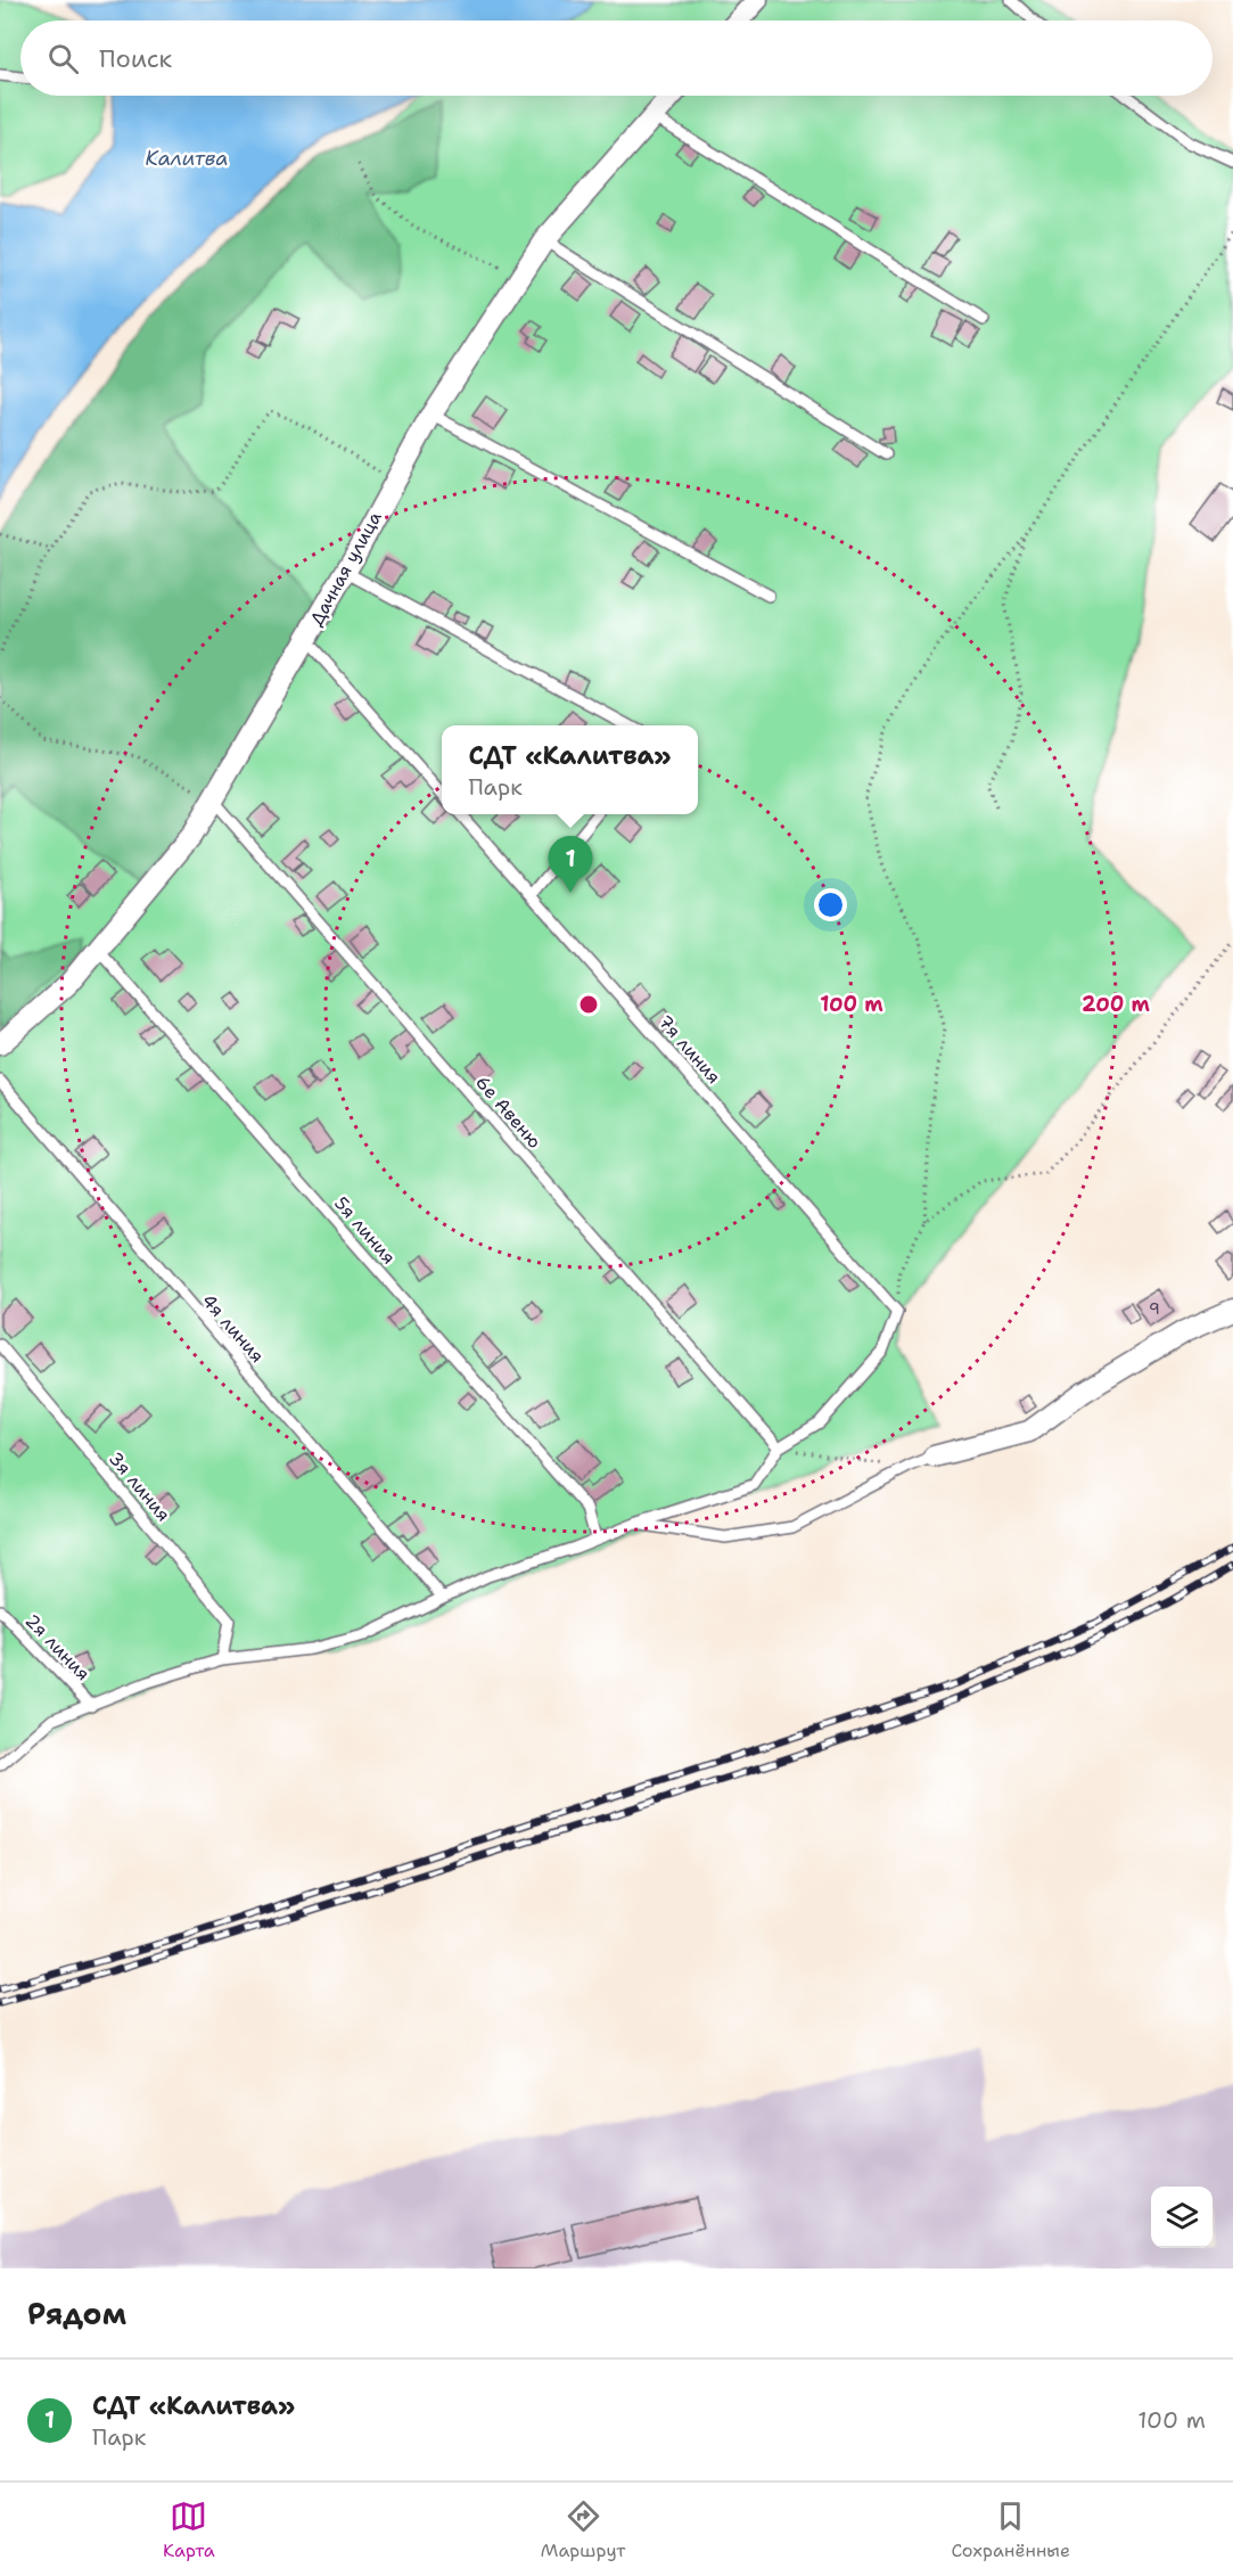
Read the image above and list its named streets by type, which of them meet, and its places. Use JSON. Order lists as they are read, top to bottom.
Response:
{
  "streets": {
    "street": ["Дачная улица"],
    "lane": [
      "7я линия",
      "6е Авеню",
      "5я линия",
      "4я линия",
      "3я линия",
      "2я линия"
    ]
  },
  "crossings": [
    ["Дачная улица", "6е Авеню"],
    ["Дачная улица", "5я линия"]
  ],
  "water": ["Калитва"],
  "house_numbers": ["9"],
  "page": {
    "search": "Поиск",
    "popup": ["СДТ «Калитва»", "Парк"],
    "pins": "1",
    "heading": "Рядом",
    "list": [
      {
        "mark": "1",
        "name": "СДТ «Калитва»",
        "note": "Парк",
        "value": "100 m"
      }
    ],
    "nav": ["Карта", "Маршрут", "Сохранённые"]
  },
  "rings": ["100 m", "200 m"]
}
